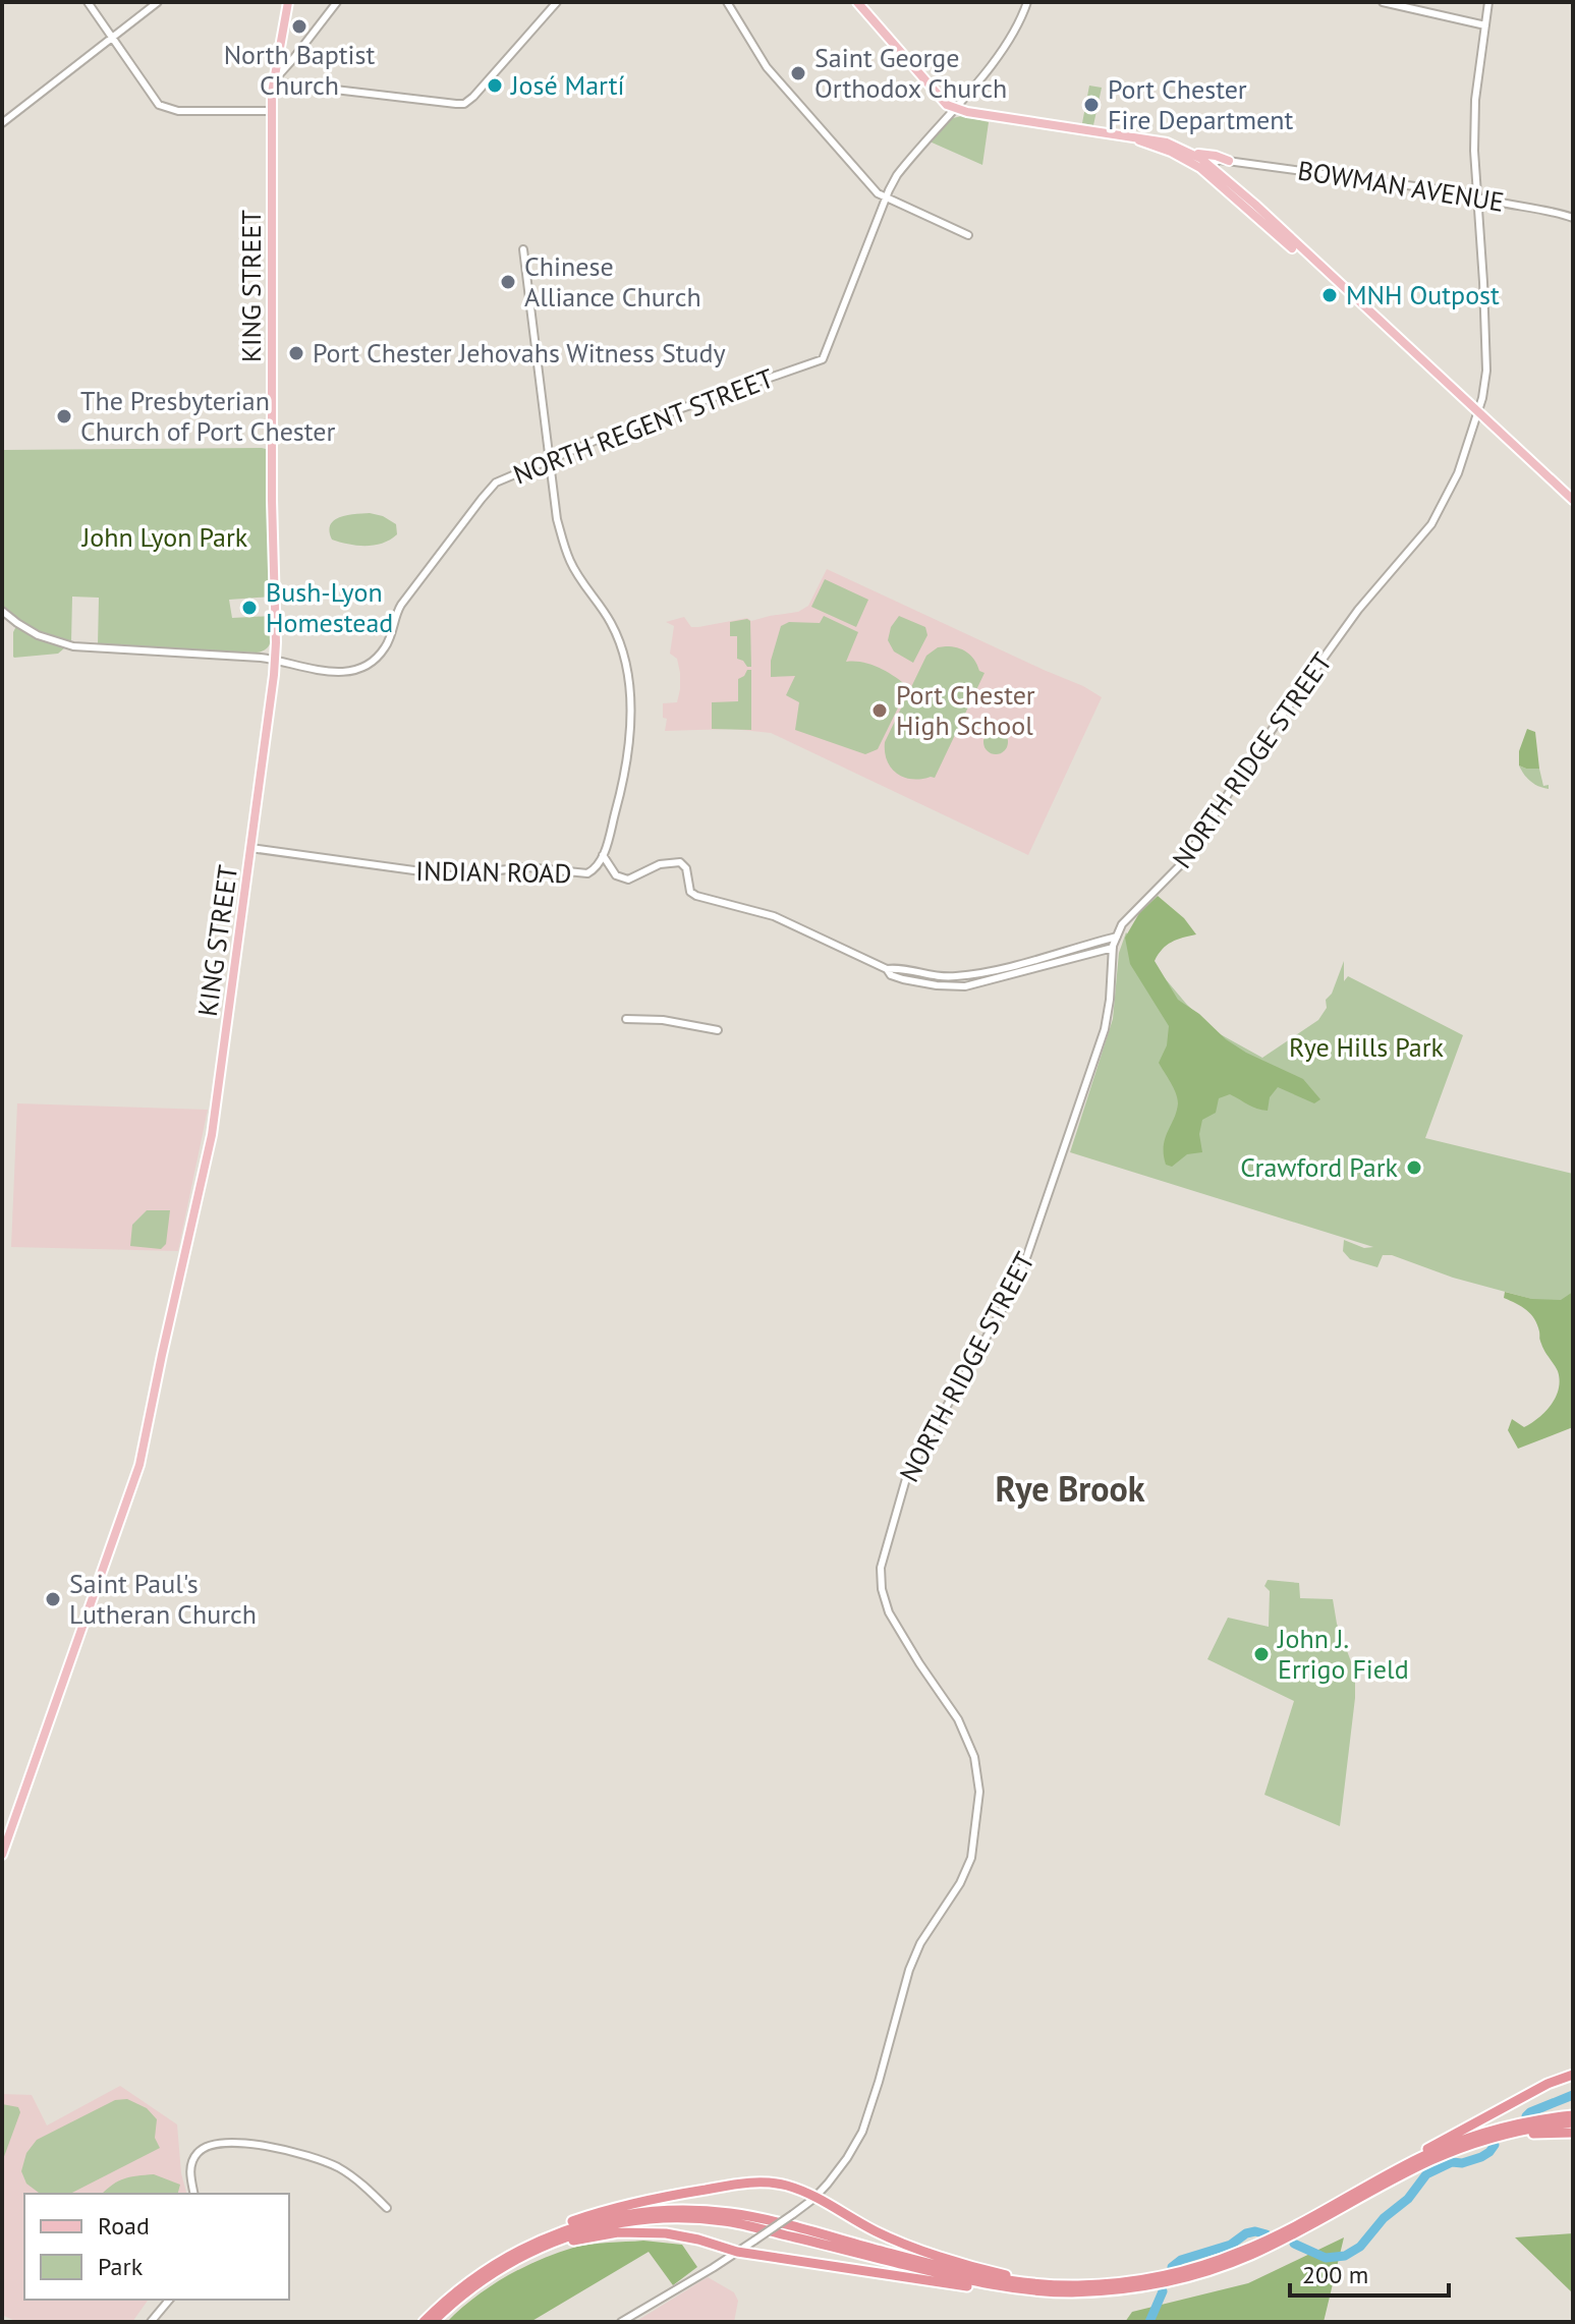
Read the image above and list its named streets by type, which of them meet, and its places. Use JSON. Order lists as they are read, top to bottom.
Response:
{
  "streets": {
    "main road": ["KING STREET"],
    "street": [
      "BOWMAN AVENUE",
      "NORTH REGENT STREET",
      "NORTH RIDGE STREET",
      "INDIAN ROAD"
    ]
  },
  "crossings": [
    ["BOWMAN AVENUE", "NORTH RIDGE STREET"],
    ["KING STREET", "NORTH REGENT STREET"],
    ["KING STREET", "INDIAN ROAD"]
  ],
  "districts": ["Rye Brook"],
  "parks": ["John Lyon Park", "Rye Hills Park"],
  "places": [
    "North Baptist Church",
    "Saint George Orthodox Church",
    "José Martí",
    "Port Chester Fire Department",
    "Chinese Alliance Church",
    "MNH Outpost",
    "Port Chester Jehovahs Witness Study",
    "The Presbyterian Church of Port Chester",
    "Bush-Lyon Homestead",
    "Port Chester High School",
    "Crawford Park",
    "Saint Paul's Lutheran Church",
    "John J. Errigo Field"
  ],
  "legend": ["Road", "Park"],
  "scale_bar": "200 m"
}
